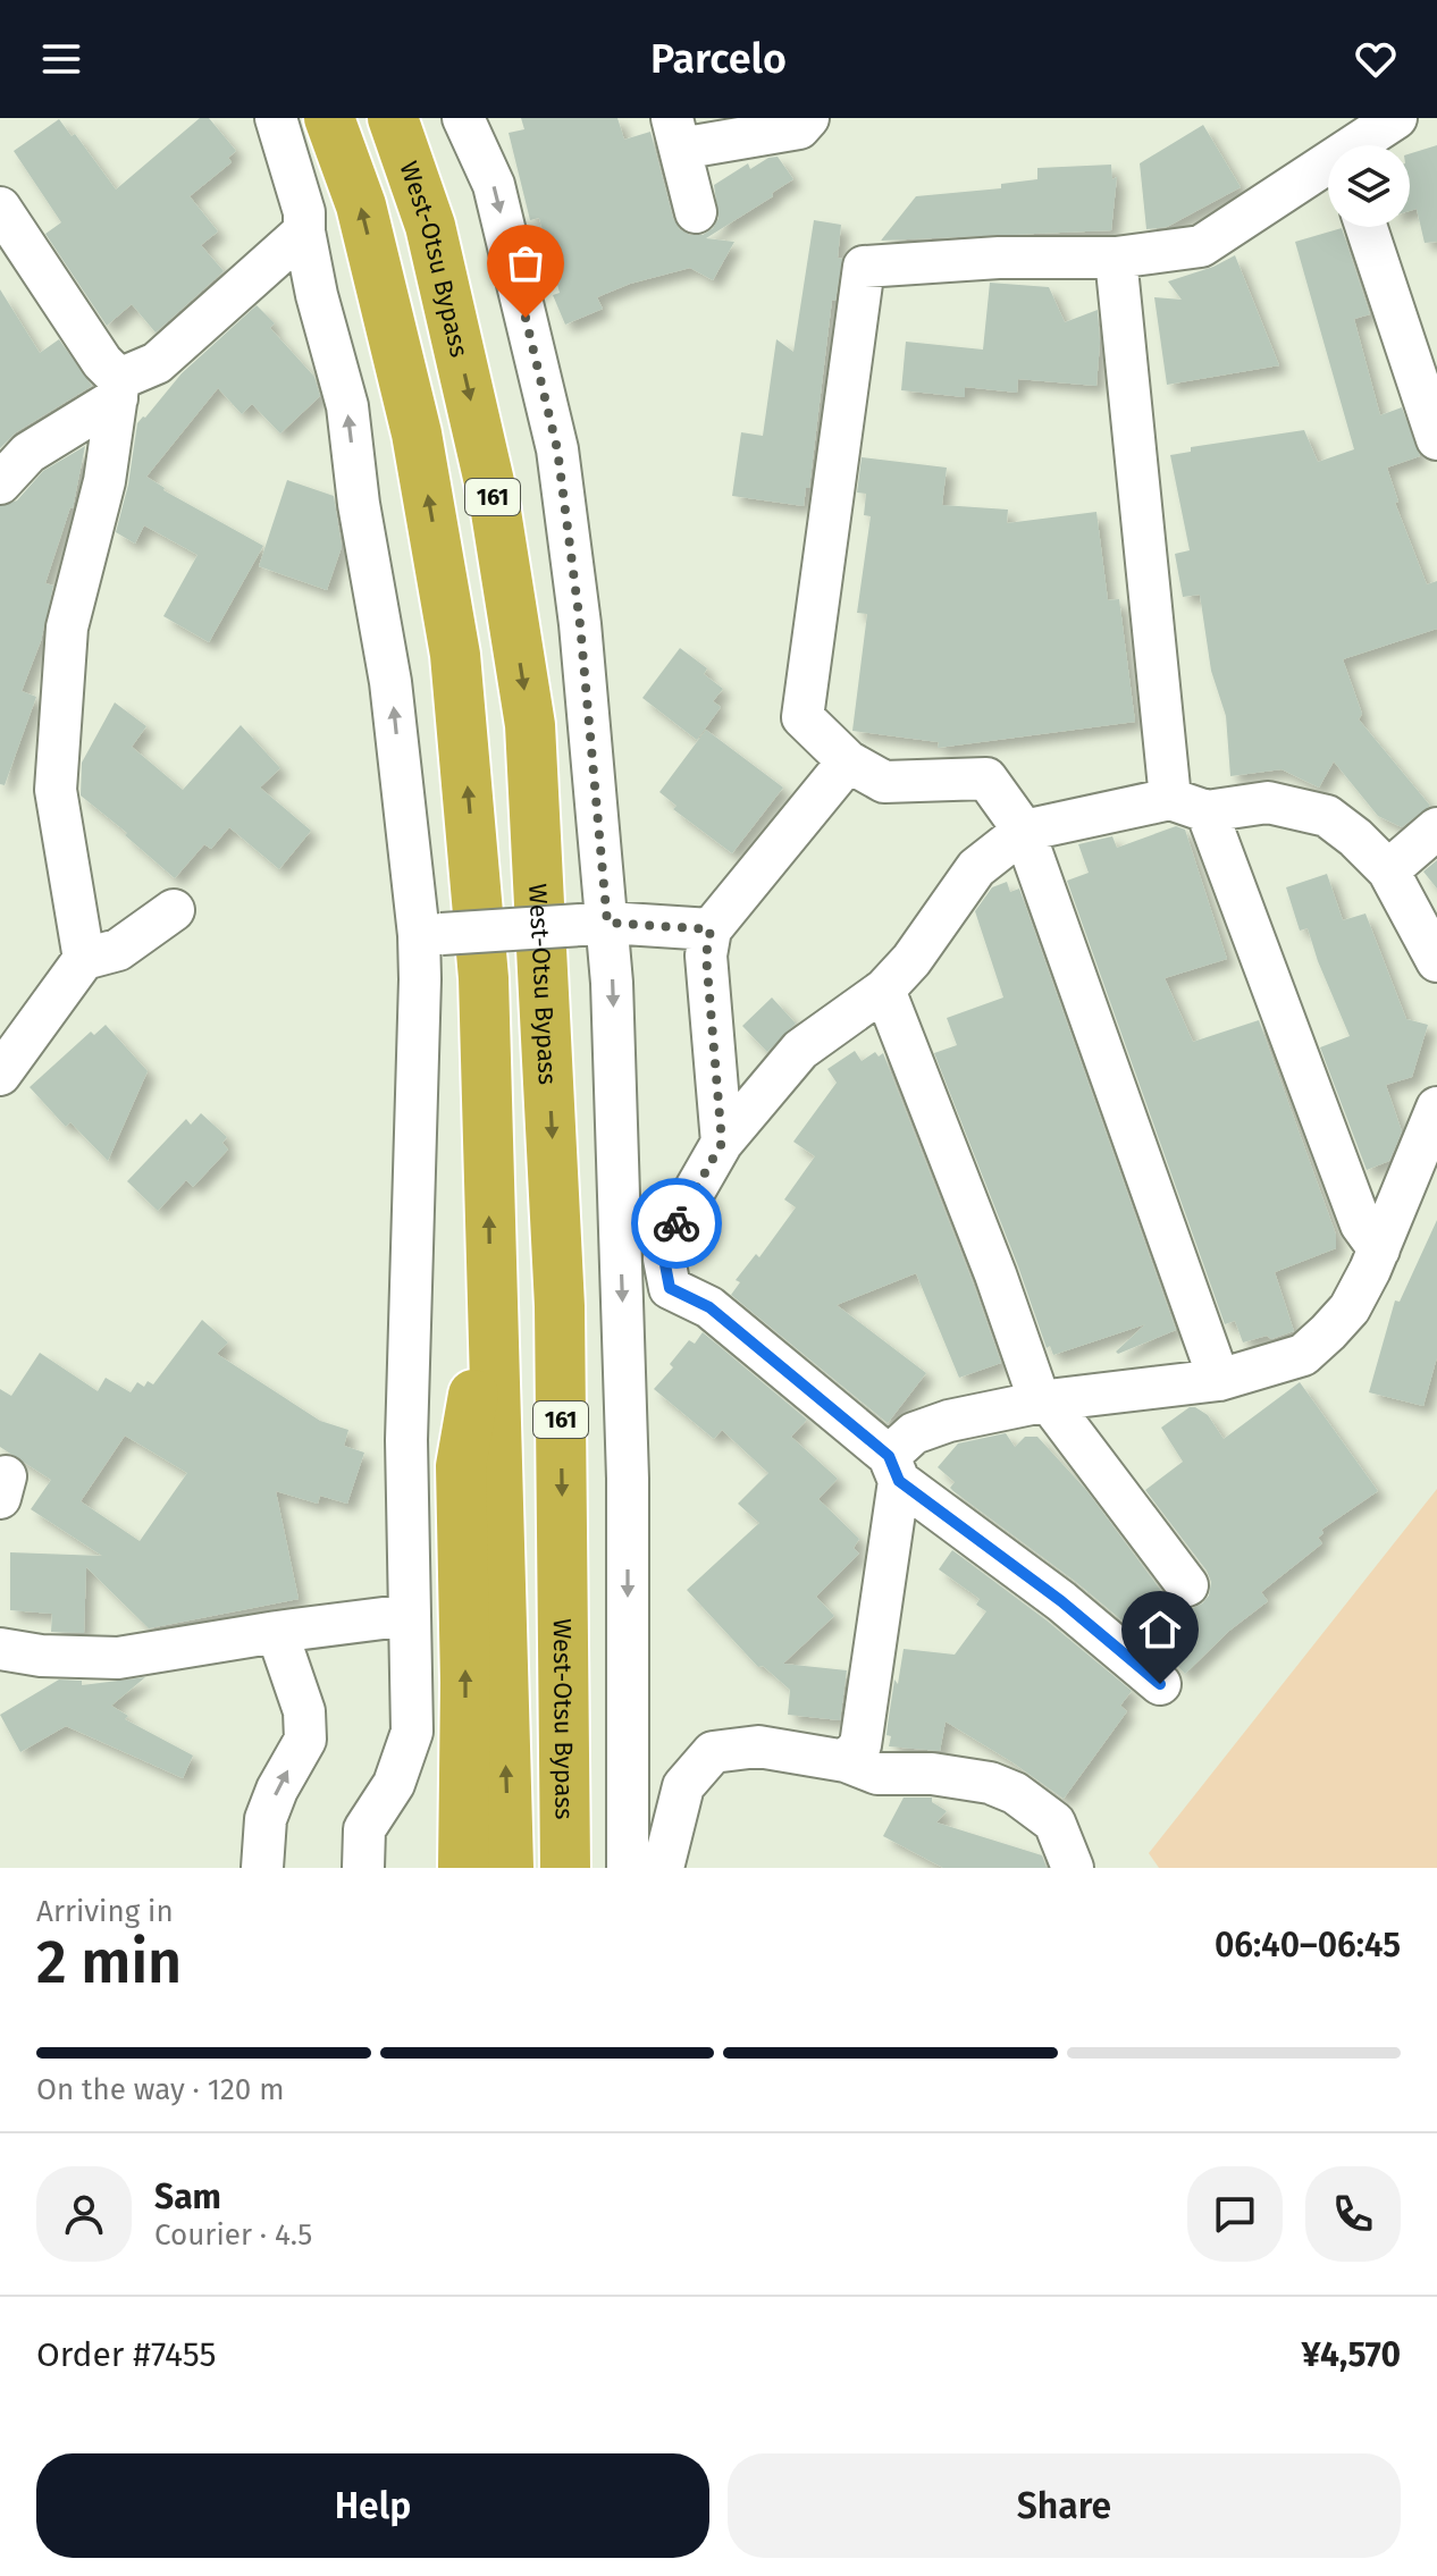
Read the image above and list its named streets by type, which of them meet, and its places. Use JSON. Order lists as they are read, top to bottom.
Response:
{
  "streets": {
    "highway": ["West-Otsu Bypass", "161"]
  },
  "page": {
    "header": "Parcelo",
    "heading": ["2 min", "Arriving in", "06:40–06:45"],
    "panel": [
      "Sam",
      "Courier · 4.5",
      "Order #7455",
      "¥4,570"
    ],
    "bar": "On the way · 120 m",
    "buttons": ["Help", "Share"]
  }
}
